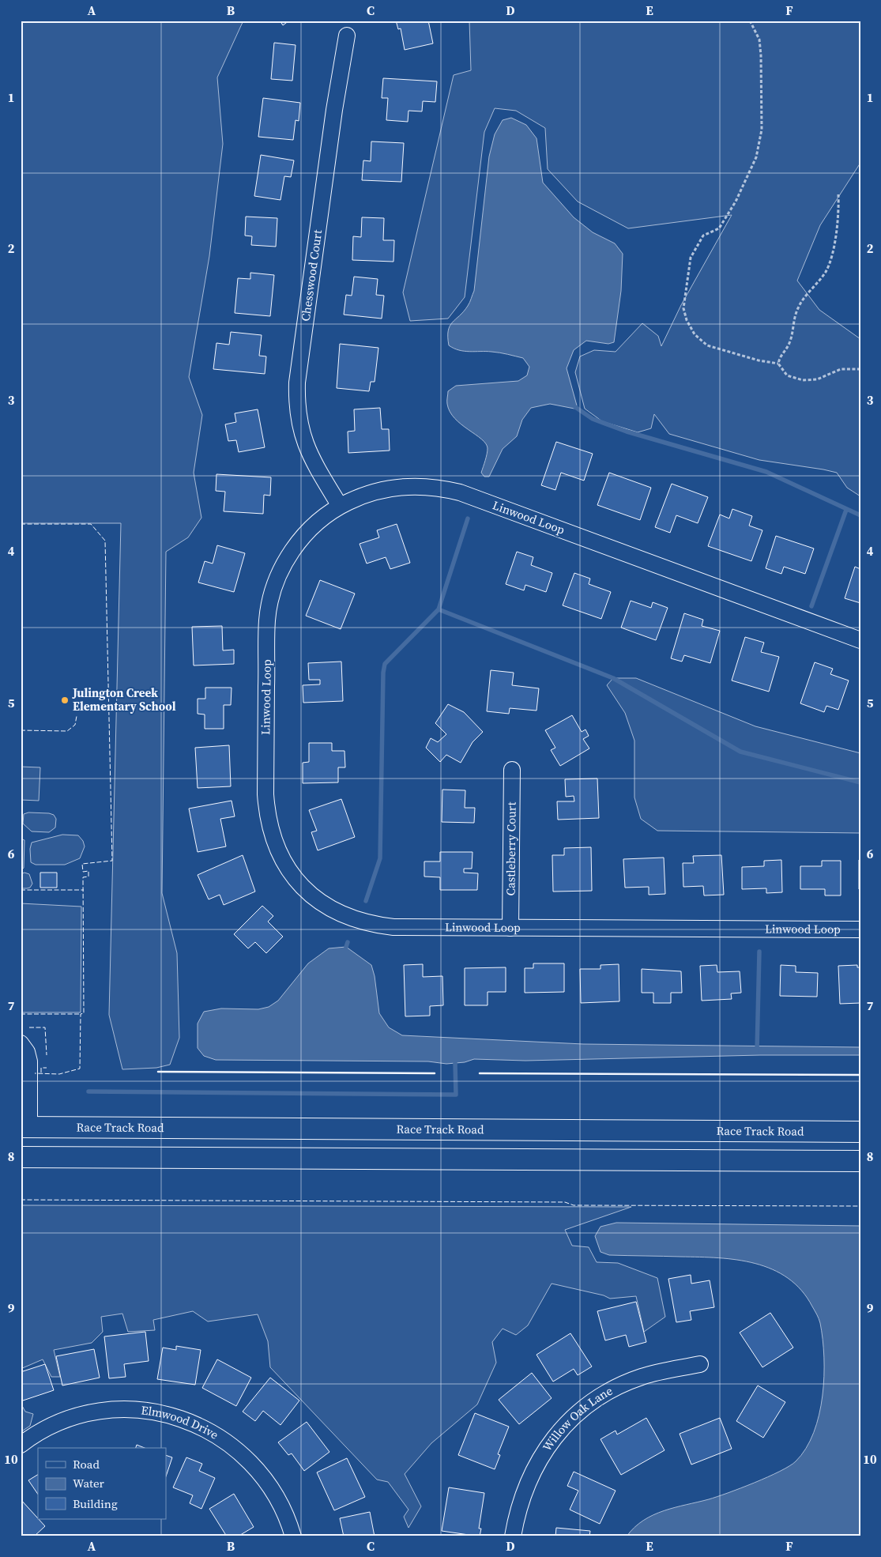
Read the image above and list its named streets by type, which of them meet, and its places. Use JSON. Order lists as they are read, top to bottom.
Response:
{
  "streets": {
    "main road": ["Race Track Road"],
    "street": [
      "Chesswood Court",
      "Linwood Loop",
      "Castleberry Court",
      "Willow Oak Lane",
      "Elmwood Drive"
    ]
  },
  "crossings": [
    ["Chesswood Court", "Linwood Loop"],
    ["Linwood Loop", "Castleberry Court"]
  ],
  "places": ["Julington Creek Elementary School"],
  "legend": ["Road", "Water", "Building"],
  "grid": {
    "columns": [
      "A",
      "B",
      "C",
      "D",
      "E",
      "F"
    ],
    "rows": [
      "1",
      "2",
      "3",
      "4",
      "5",
      "6",
      "7",
      "8",
      "9",
      "10"
    ]
  }
}
